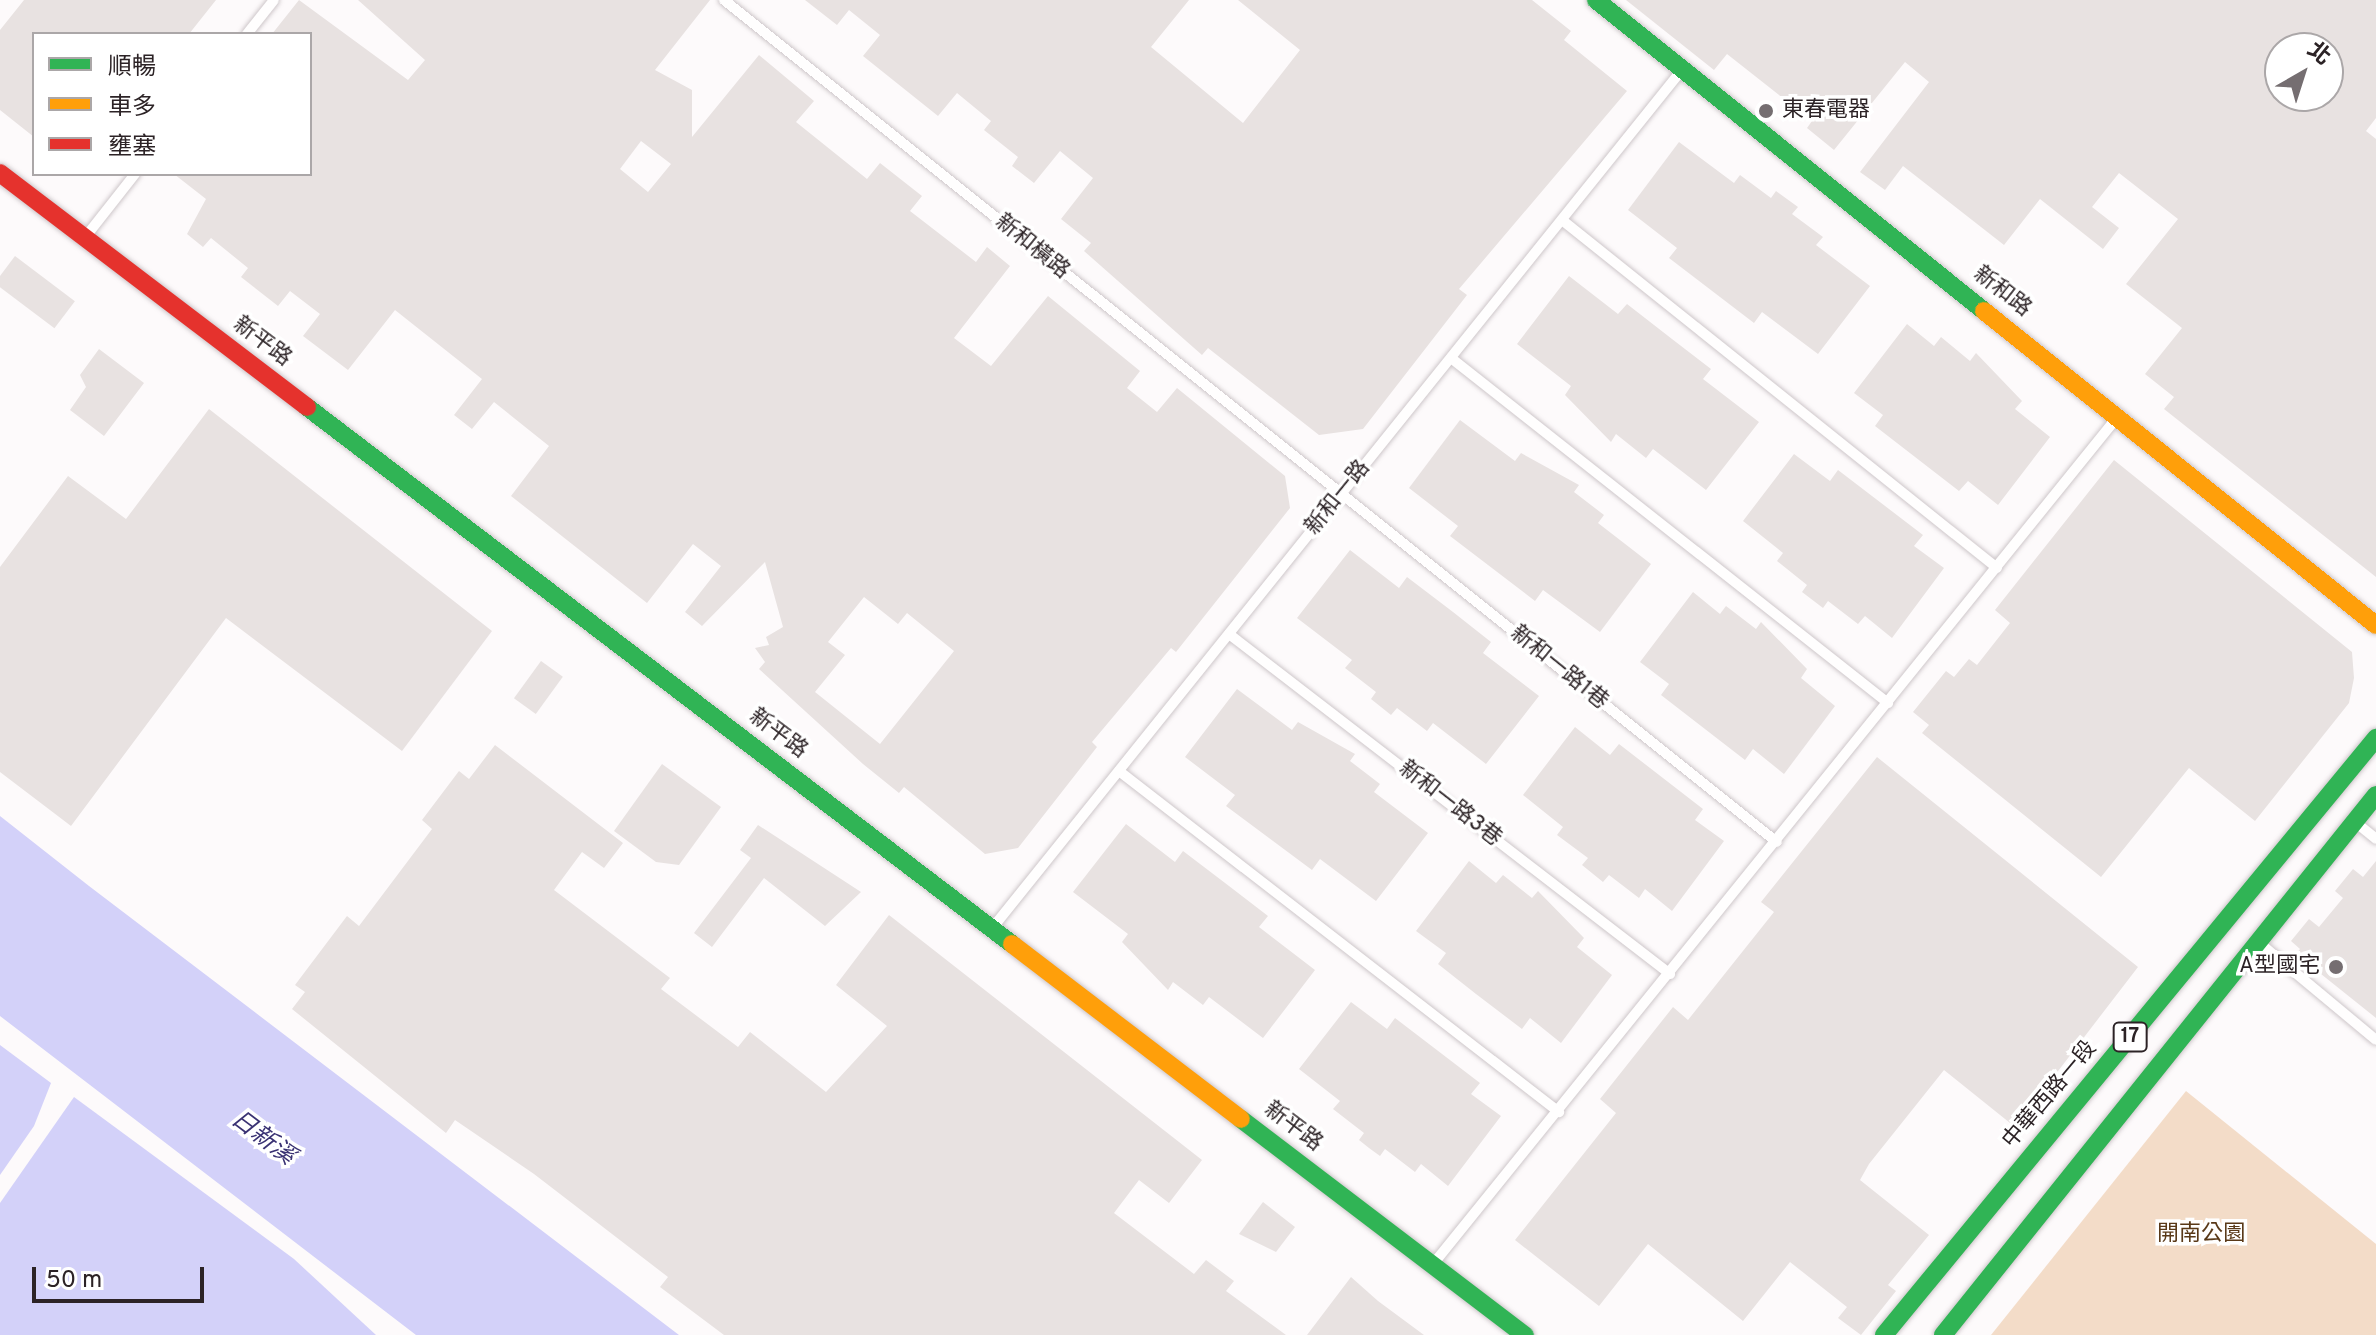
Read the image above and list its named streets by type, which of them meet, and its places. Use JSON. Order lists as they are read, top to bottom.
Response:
{
  "streets": {
    "street": [
      "新和路",
      "新平路",
      "17",
      "中華西路一段"
    ],
    "lane": [
      "新和橫路",
      "新和一路",
      "新和一路1巷",
      "新和一路3巷"
    ]
  },
  "crossings": [
    ["新和橫路", "新和一路"],
    ["新和橫路", "新和一路1巷"],
    ["新和路", "新和一路"],
    ["新平路", "新和一路"],
    ["新和一路", "新和一路1巷"],
    ["新和一路", "新和一路3巷"]
  ],
  "water": ["日新溪"],
  "parks": ["開南公園"],
  "places": ["東春電器", "A型國宅"],
  "legend": ["順暢", "車多", "壅塞"],
  "scale_bar": "50 m",
  "north": "top right"
}
